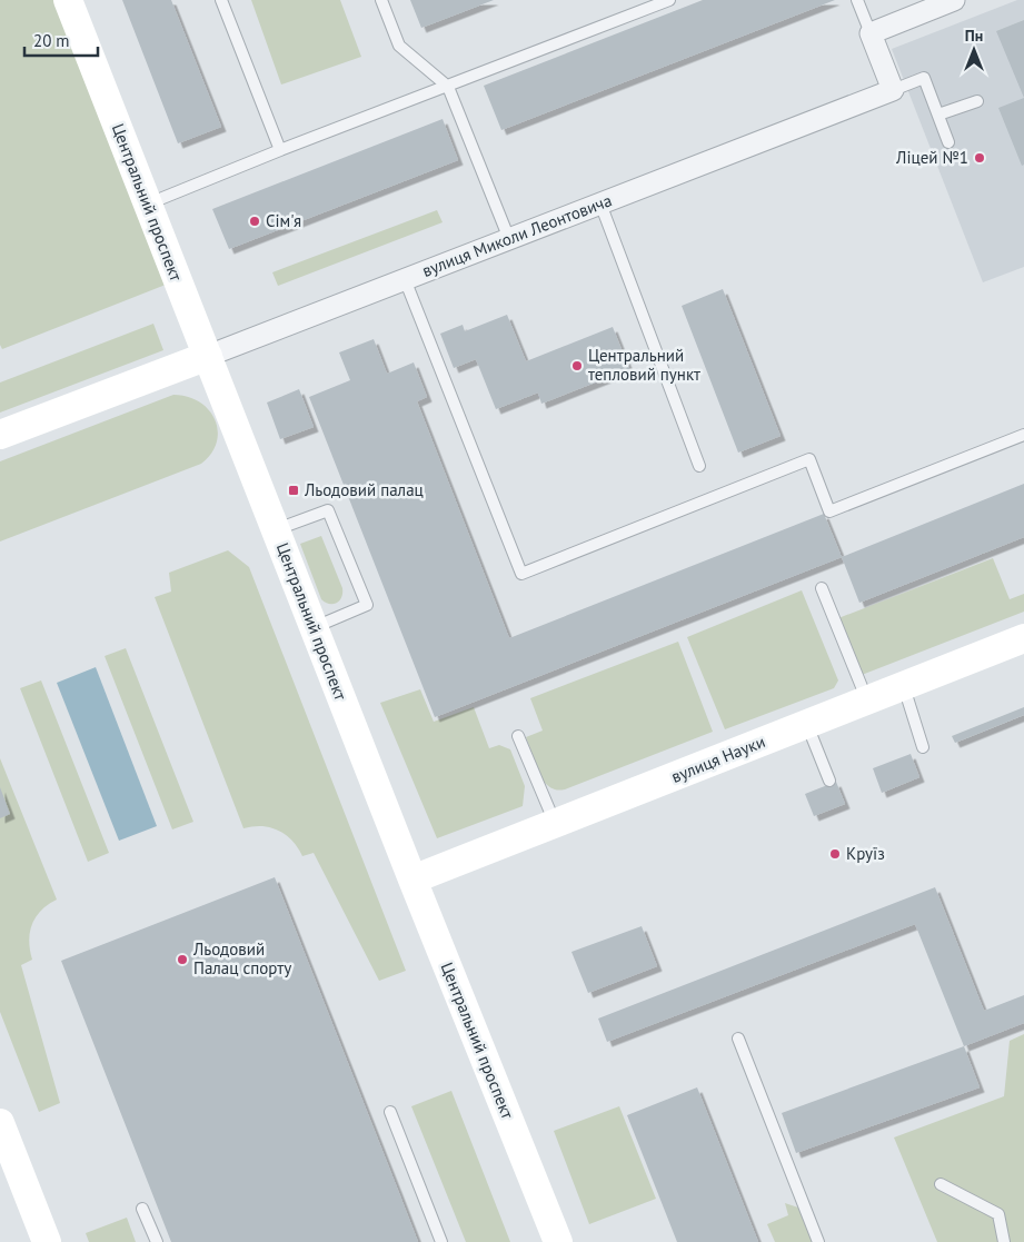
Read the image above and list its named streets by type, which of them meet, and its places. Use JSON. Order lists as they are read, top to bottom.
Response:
{
  "streets": {
    "street": ["Центральний проспект", "вулиця Миколи Леонтовича", "вулиця Науки"]
  },
  "crossings": [
    ["Центральний проспект", "вулиця Миколи Леонтовича"],
    ["Центральний проспект", "вулиця Науки"]
  ],
  "places": {
    "other": [
      "Ліцей №1",
      "Сім'я",
      "Центральний тепловий пункт",
      "Круїз",
      "Льодовий Палац спорту"
    ],
    "transit": ["Льодовий палац"]
  },
  "scale_bar": "20 m",
  "north": "top"
}
